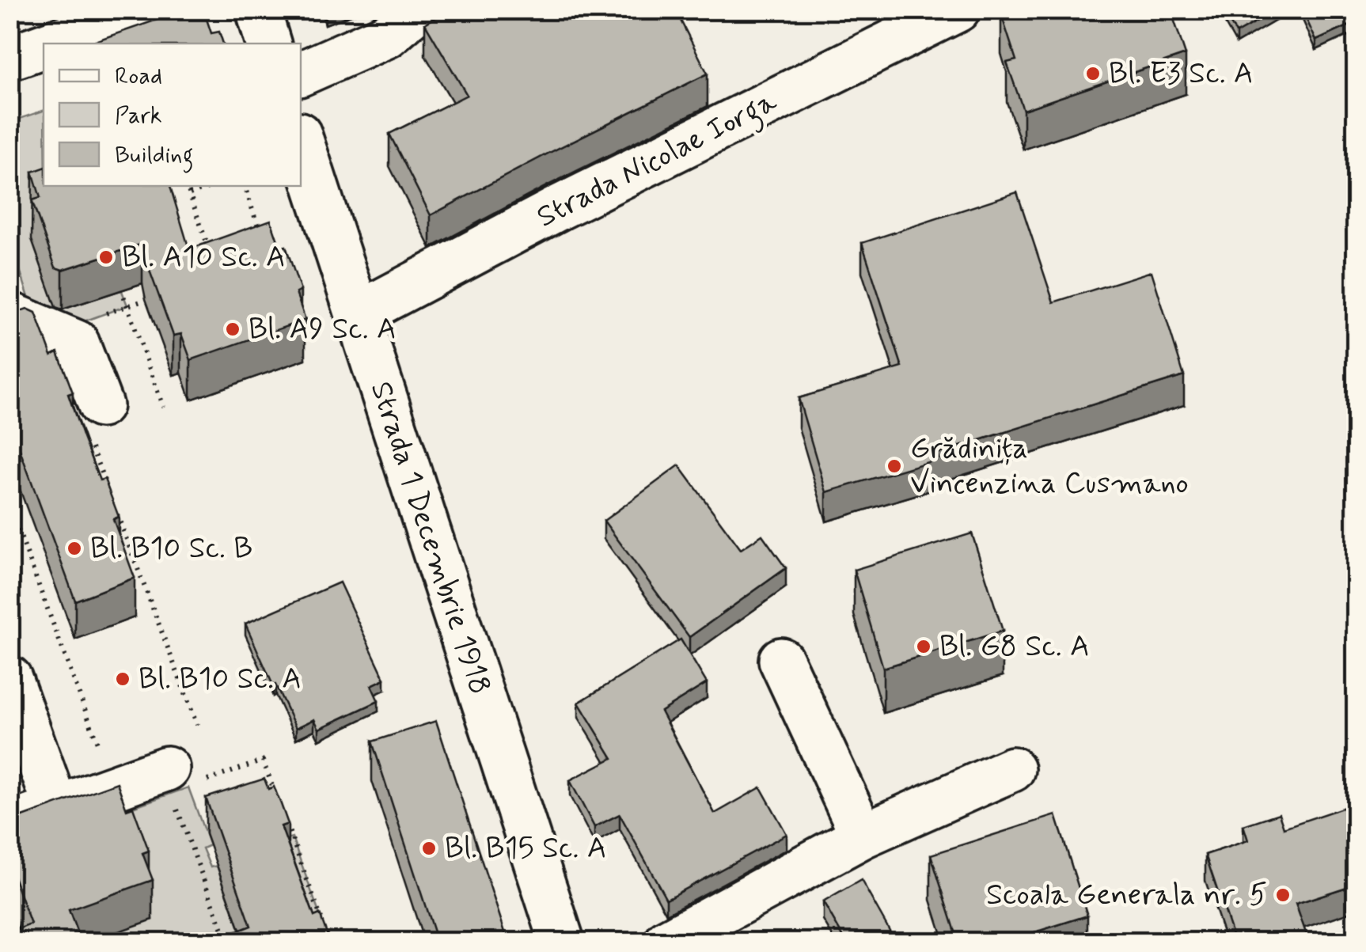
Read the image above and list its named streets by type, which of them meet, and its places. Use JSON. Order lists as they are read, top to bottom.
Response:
{
  "streets": {
    "main road": ["Strada Nicolae Iorga", "Strada 1 Decembrie 1918"]
  },
  "crossings": [
    ["Strada Nicolae Iorga", "Strada 1 Decembrie 1918"]
  ],
  "places": [
    "Bl. E3 Sc. A",
    "Bl. A10 Sc. A",
    "Bl. A9 Sc. A",
    "Grădinița Vincenzina Cusmano",
    "Bl. B10 Sc. B",
    "Bl. G8 Sc. A",
    "Bl. B10 Sc. A",
    "Bl. B15 Sc. A",
    "Scoala Generala nr. 5"
  ],
  "legend": ["Road", "Park", "Building"]
}
